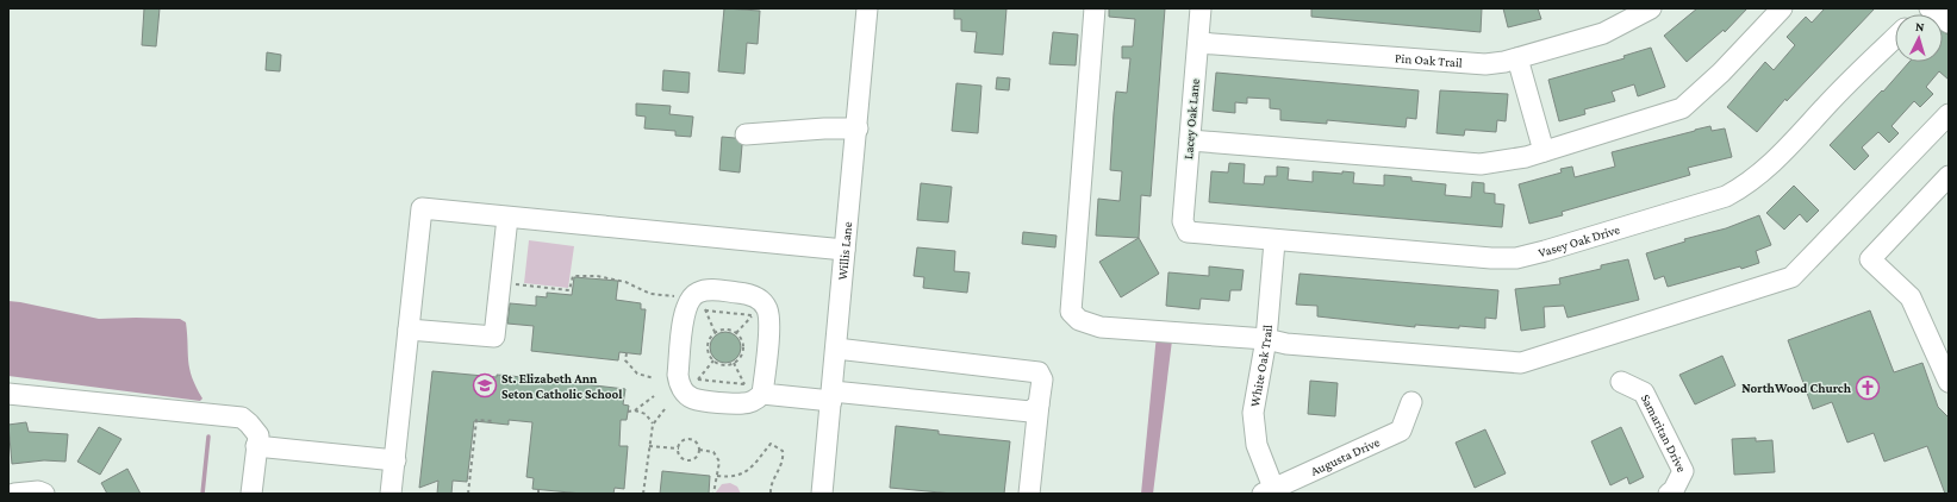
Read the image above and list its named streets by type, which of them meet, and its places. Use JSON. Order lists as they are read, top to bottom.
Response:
{
  "streets": {
    "street": [
      "Pin Oak Trail",
      "Lacey Oak Lane",
      "Vasey Oak Drive",
      "Willis Lane",
      "White Oak Trail",
      "Samaritan Drive",
      "Augusta Drive"
    ]
  },
  "crossings": [
    ["Pin Oak Trail", "Lacey Oak Lane"],
    ["Lacey Oak Lane", "Vasey Oak Drive"],
    ["Vasey Oak Drive", "White Oak Trail"],
    ["White Oak Trail", "Augusta Drive"]
  ],
  "places": {
    "school or university": ["St. Elizabeth Ann Seton Catholic School"],
    "church": ["NorthWood Church"]
  },
  "north": "top"
}
